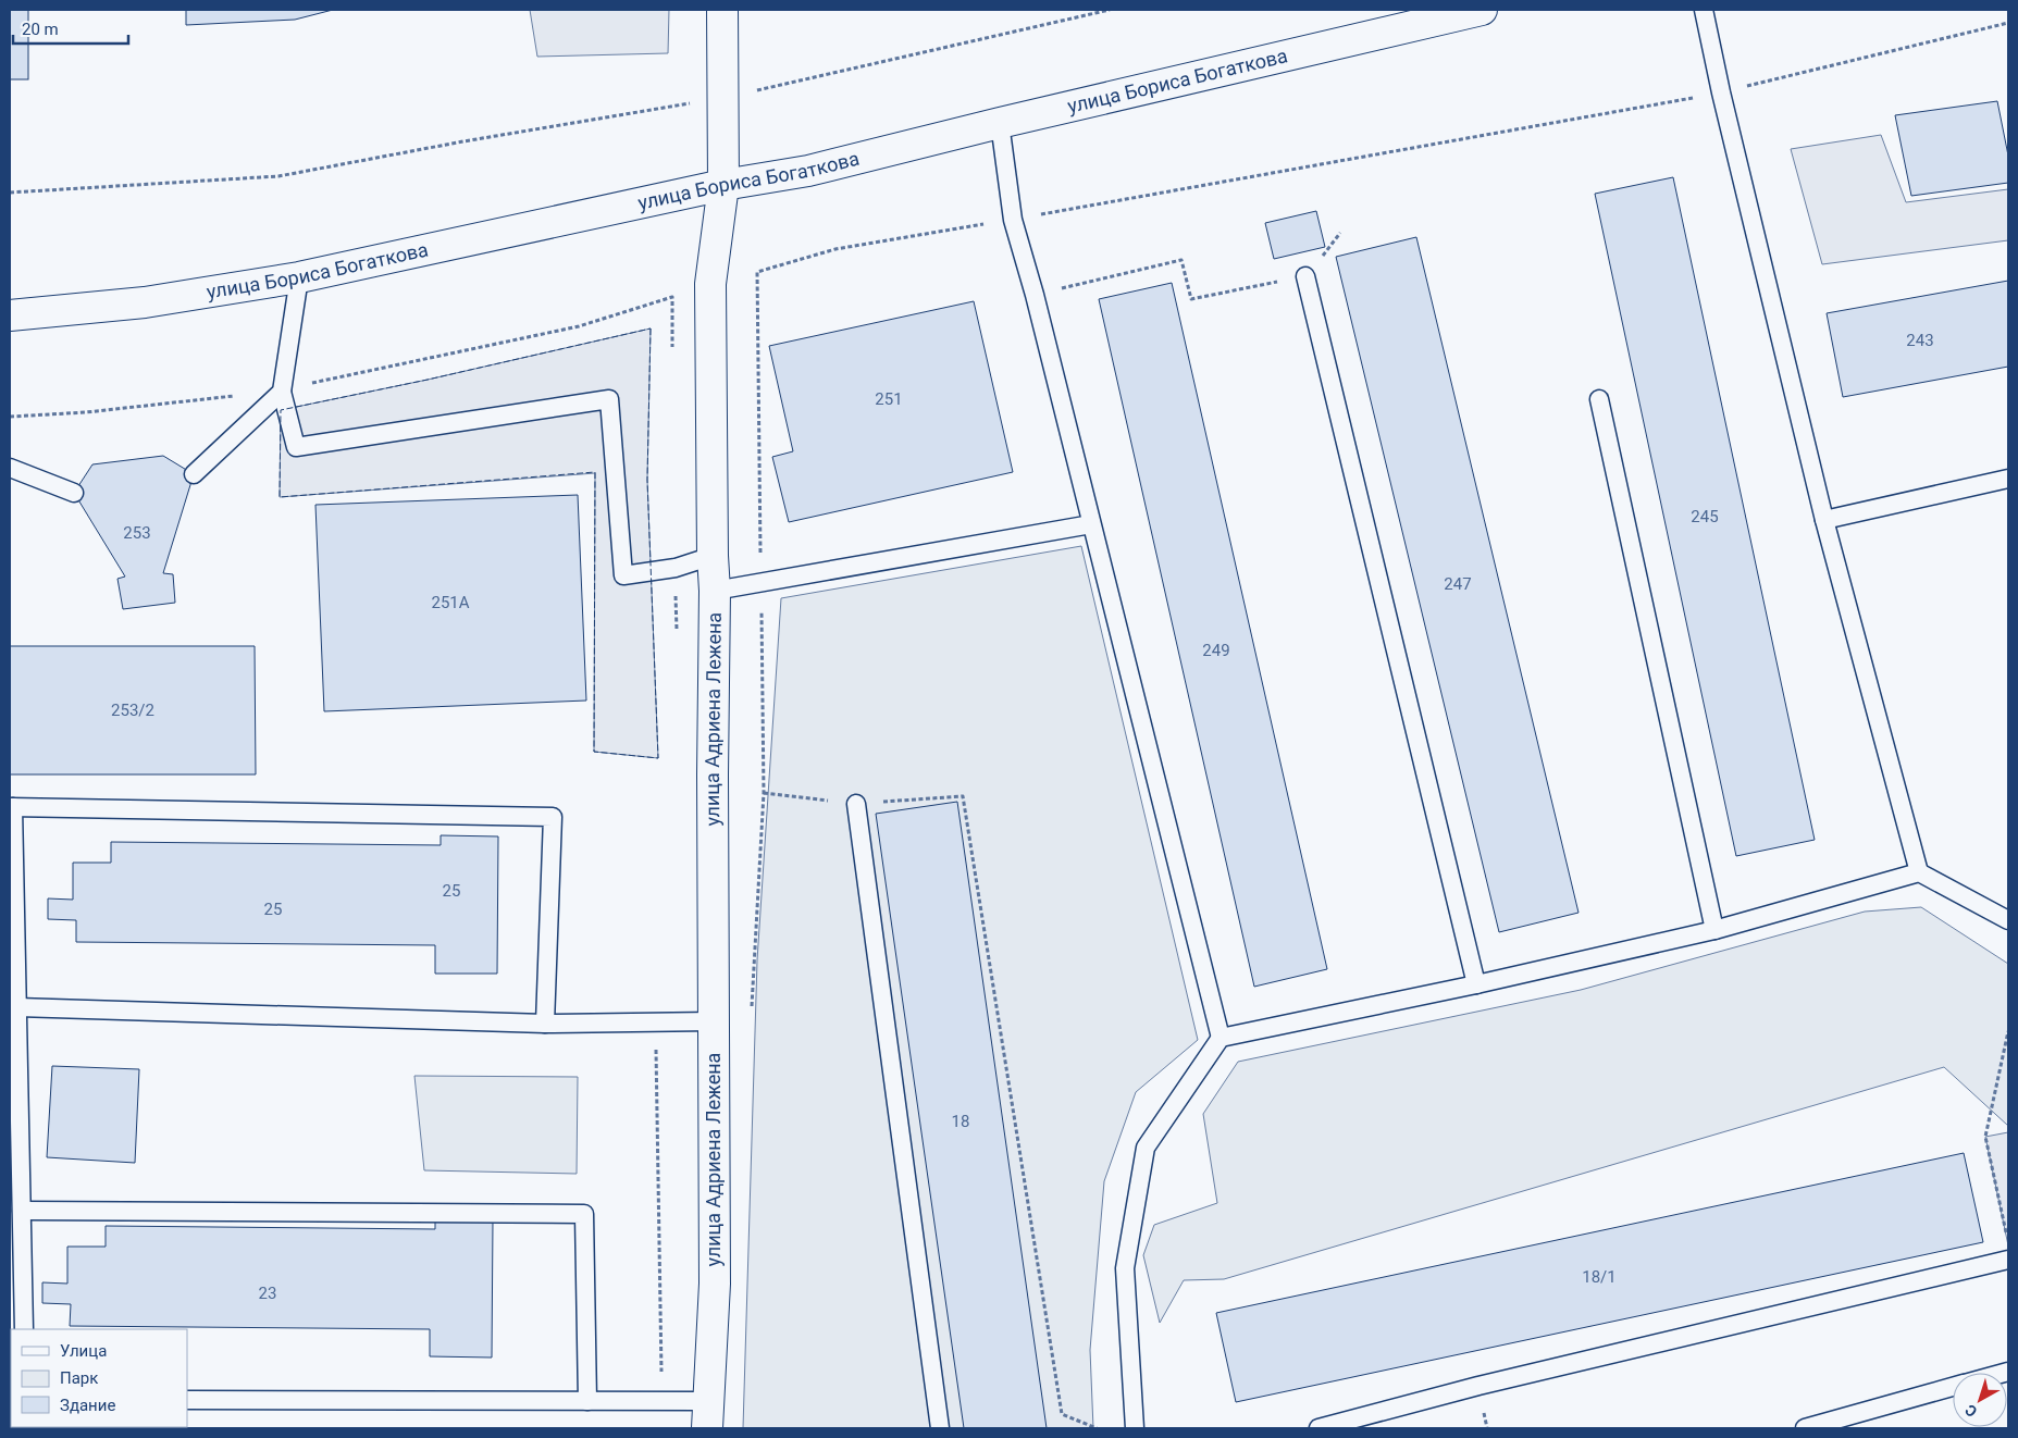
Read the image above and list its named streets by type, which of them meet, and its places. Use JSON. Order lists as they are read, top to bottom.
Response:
{
  "streets": {
    "main road": ["улица Бориса Богаткова", "улица Адриена Лежена"]
  },
  "crossings": [
    ["улица Бориса Богаткова", "улица Адриена Лежена"]
  ],
  "house_numbers": [
    "243",
    "251",
    "245",
    "253",
    "247",
    "251А",
    "249",
    "253/2",
    "25",
    "25",
    "18",
    "18/1",
    "23"
  ],
  "legend": ["Улица", "Парк", "Здание"],
  "scale_bar": "20 m",
  "north": "bottom left"
}
